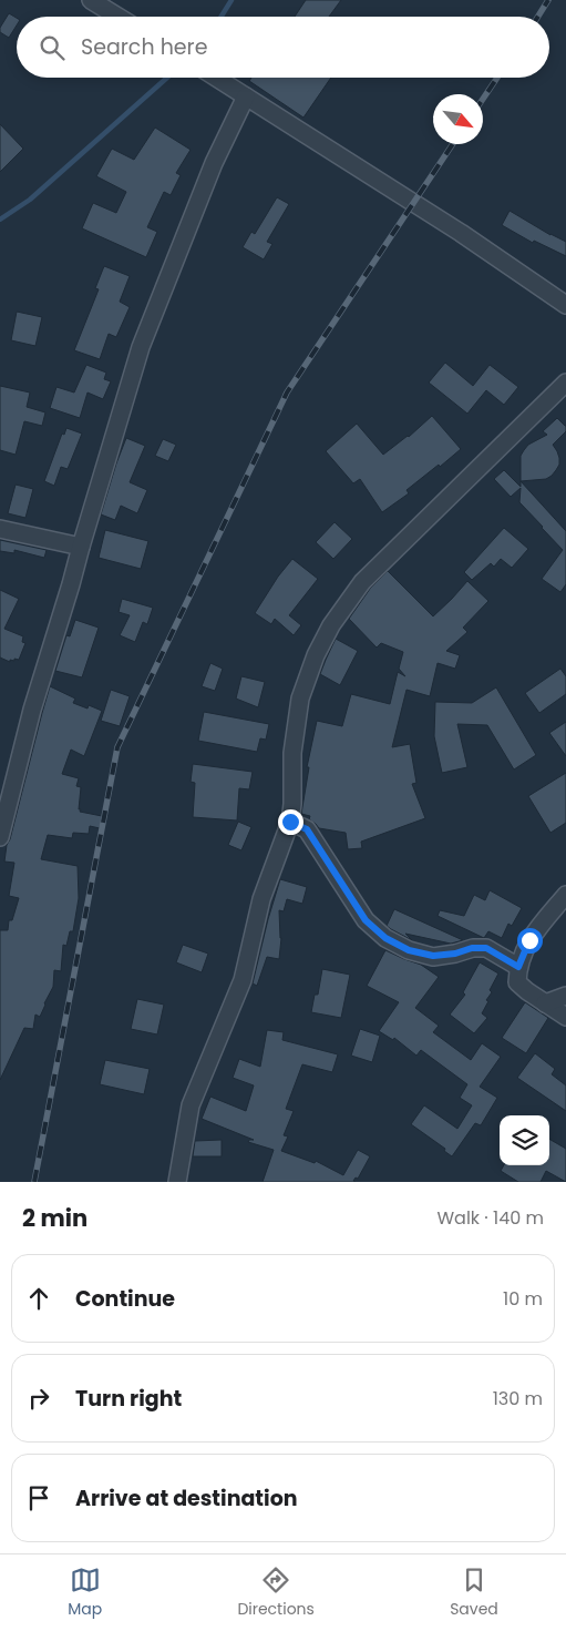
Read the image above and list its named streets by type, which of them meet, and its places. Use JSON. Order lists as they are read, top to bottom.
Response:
{
  "north": "bottom right",
  "page": {
    "search": "Search here",
    "heading": ["2 min", "Walk · 140 m"],
    "list": [
      ["Continue", "10 m"],
      ["Turn right", "130 m"],
      "Arrive at destination"
    ],
    "nav": ["Map", "Directions", "Saved"]
  }
}
